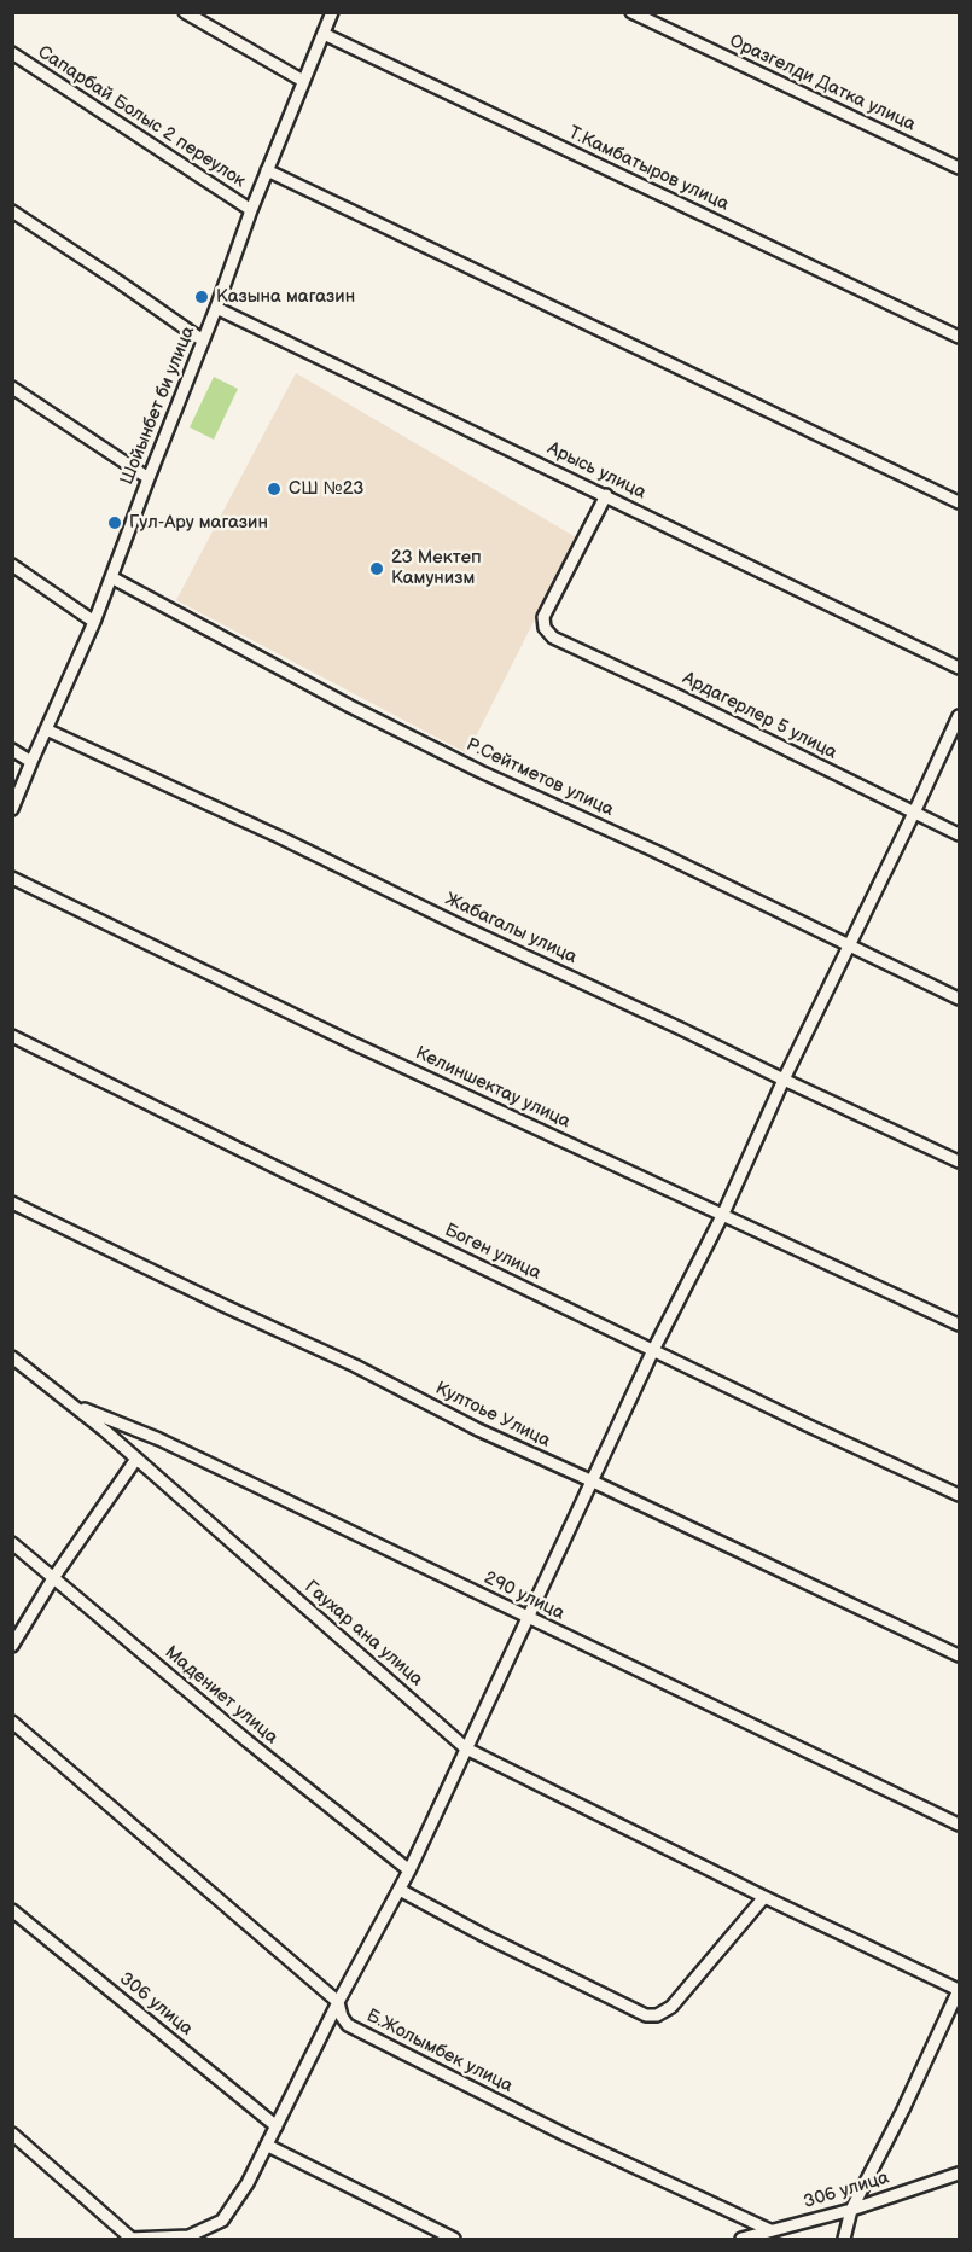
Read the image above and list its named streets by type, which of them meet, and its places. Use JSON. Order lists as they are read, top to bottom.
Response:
{
  "streets": {
    "street": [
      "Оразгелди Датка улица",
      "Сапарбай Болыс 2 переулок",
      "Т.Камбатыров улица",
      "Шойынбет би улица",
      "Арысь улица",
      "Ардагерлер 5 улица",
      "Р.Сейтметов улица",
      "Жабагалы улица",
      "Келиншектау улица",
      "Боген улица",
      "Култоье Улица",
      "290 улица",
      "Гаухар ана улица",
      "Мадениет улица",
      "306 улица",
      "Б.Жолымбек улица"
    ]
  },
  "crossings": [
    ["Сапарбай Болыс 2 переулок", "Шойынбет би улица"],
    ["Т.Камбатыров улица", "Шойынбет би улица"],
    ["Шойынбет би улица", "Арысь улица"],
    ["Шойынбет би улица", "Р.Сейтметов улица"],
    ["Шойынбет би улица", "Жабагалы улица"],
    ["Арысь улица", "Ардагерлер 5 улица"],
    ["290 улица", "Гаухар ана улица"],
    ["306 улица", "Б.Жолымбек улица"]
  ],
  "places": [
    "Казына магазин",
    "СШ №23",
    "Гул-Ару магазин",
    "23 Мектеп Камунизм"
  ]
}
